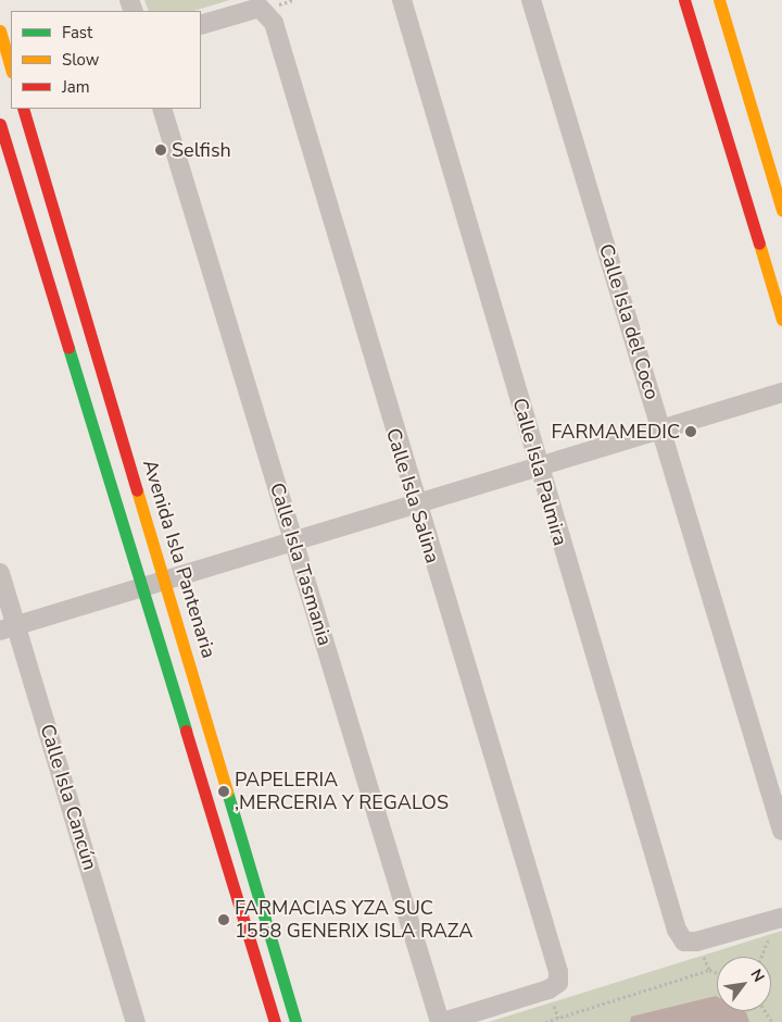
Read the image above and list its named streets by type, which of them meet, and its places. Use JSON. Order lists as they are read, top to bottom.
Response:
{
  "streets": {
    "street": [
      "Calle Isla del Coco",
      "Calle Isla Palmira",
      "Calle Isla Salina",
      "Avenida Isla Pantenaria",
      "Calle Isla Tasmania",
      "Calle Isla Cancún"
    ]
  },
  "crossings": [
    ["Calle Isla Salina", "Calle Isla Tasmania"]
  ],
  "places": [
    "Selfish",
    "FARMAMEDIC",
    "PAPELERIA ,MERCERIA Y REGALOS",
    "FARMACIAS YZA SUC 1558 GENERIX ISLA RAZA"
  ],
  "legend": ["Fast", "Slow", "Jam"],
  "north": "top right"
}
